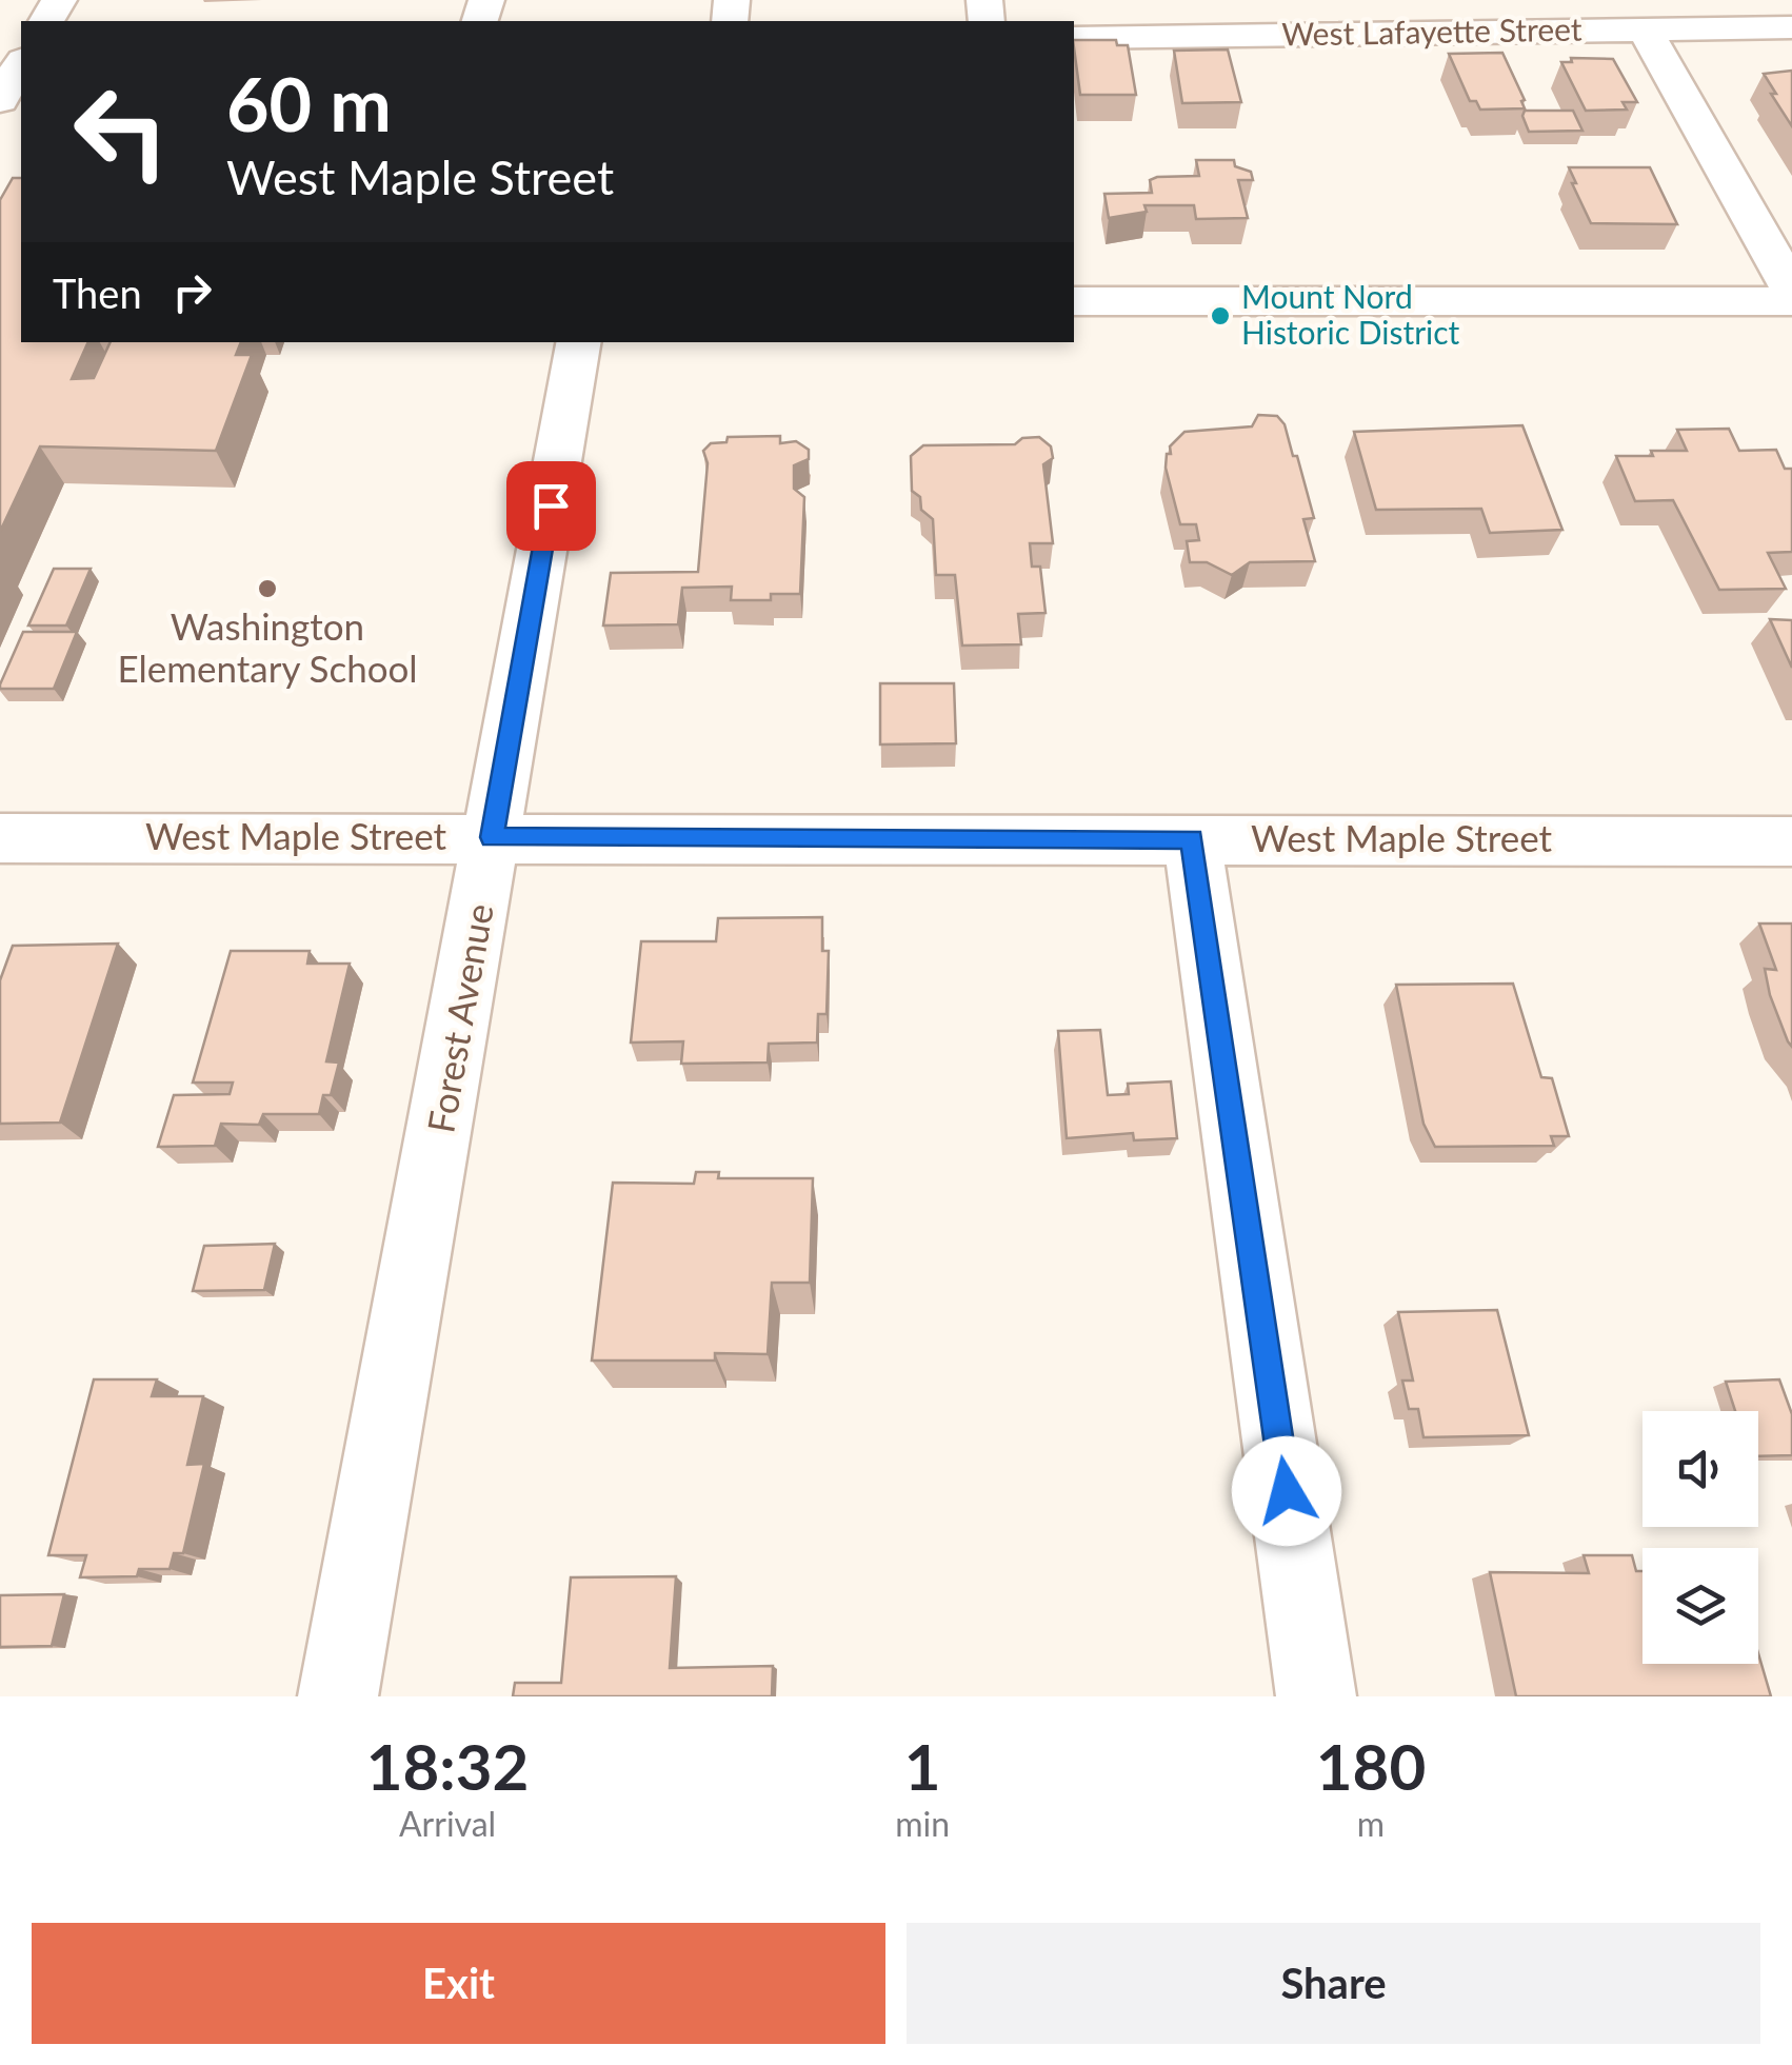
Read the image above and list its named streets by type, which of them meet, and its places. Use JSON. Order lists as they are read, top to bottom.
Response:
{
  "streets": {
    "street": ["West Lafayette Street", "West Maple Street", "Forest Avenue"]
  },
  "crossings": [
    ["West Maple Street", "Forest Avenue"]
  ],
  "places": ["Mount Nord Historic District", "Washington Elementary School"],
  "page": {
    "turn": ["60 m", "West Maple Street"],
    "then": "Then",
    "eta": [
      "18:32",
      "Arrival",
      "1",
      "min",
      "180",
      "m"
    ],
    "buttons": ["Exit", "Share"]
  }
}
